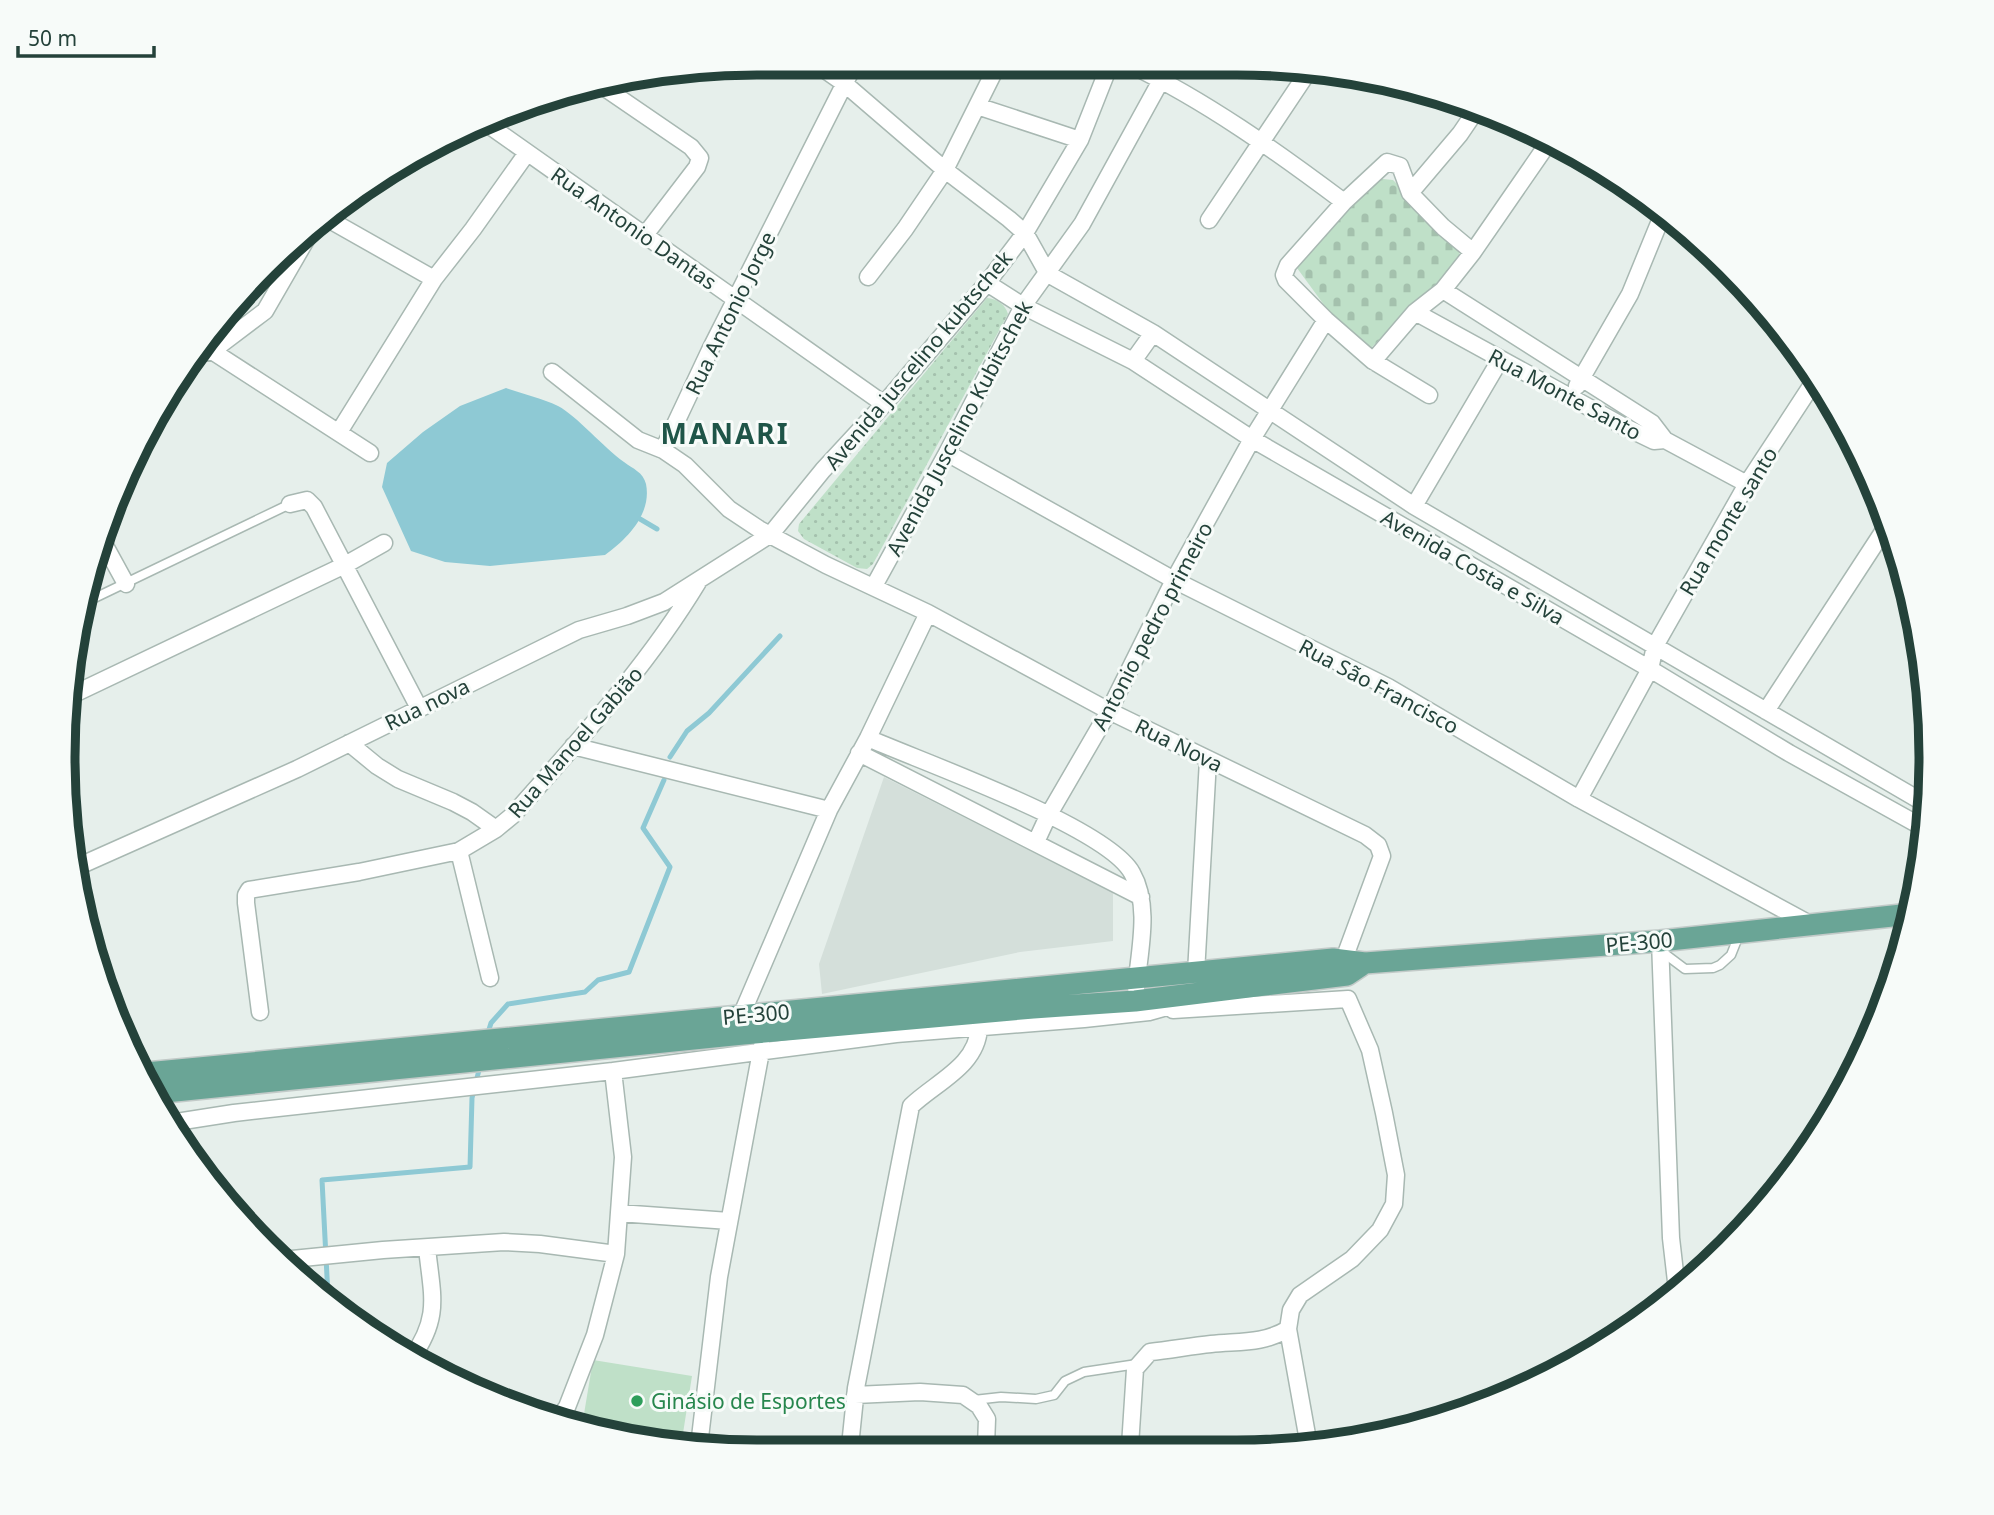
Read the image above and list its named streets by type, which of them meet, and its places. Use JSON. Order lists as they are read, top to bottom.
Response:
{
  "streets": {
    "main road": ["PE-300"],
    "street": [
      "Rua Antonio Dantas",
      "Rua Antonio Jorge",
      "Avenida juscelino kubtschek",
      "Rua Monte Santo",
      "Avenida Juscelino Kubitschek",
      "Rua monte santo",
      "Avenida Costa e Silva",
      "Antonio pedro primeiro",
      "Rua São Francisco",
      "Rua nova",
      "Rua Manoel Gabião",
      "Rua Nova"
    ]
  },
  "crossings": [
    ["Rua Antonio Dantas", "Rua Antonio Jorge"],
    ["Rua Antonio Dantas", "Avenida juscelino kubtschek"],
    ["Avenida juscelino kubtschek", "Avenida Costa e Silva"],
    ["Avenida juscelino kubtschek", "Rua nova"],
    ["Rua Monte Santo", "Rua monte santo"],
    ["Avenida Juscelino Kubitschek", "Avenida Costa e Silva"],
    ["Avenida Juscelino Kubitschek", "Rua São Francisco"],
    ["Avenida Juscelino Kubitschek", "Rua Nova"],
    ["Rua monte santo", "Avenida Costa e Silva"],
    ["Rua monte santo", "Rua São Francisco"],
    ["Avenida Costa e Silva", "Antonio pedro primeiro"],
    ["Antonio pedro primeiro", "Rua São Francisco"],
    ["Antonio pedro primeiro", "Rua Nova"],
    ["Rua São Francisco", "PE-300"],
    ["Rua nova", "Rua Manoel Gabião"],
    ["Rua Nova", "PE-300"]
  ],
  "districts": ["MANARI"],
  "places": ["Ginásio de Esportes"],
  "scale_bar": "50 m"
}
